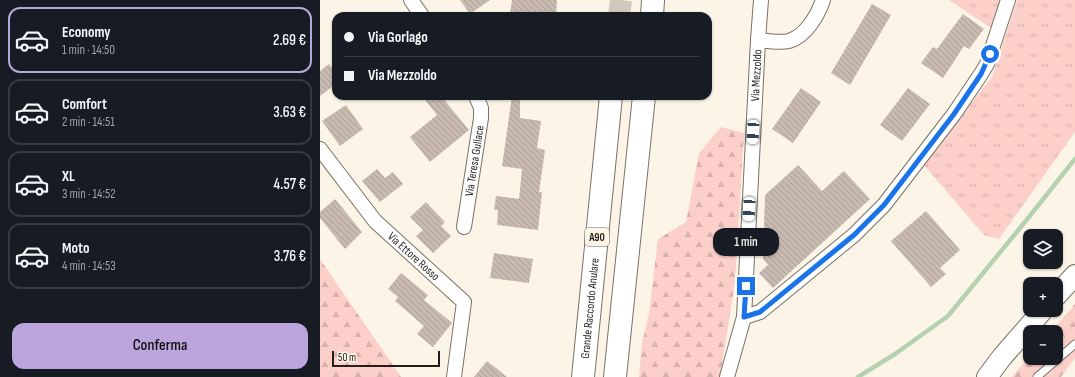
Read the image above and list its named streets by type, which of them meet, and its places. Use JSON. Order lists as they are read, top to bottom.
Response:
{
  "streets": {
    "highway": ["A90", "Grande Raccordo Anulare"],
    "street": ["Via Mezzoldo", "Via Teresa Gullace", "Via Ettore Rosso"]
  },
  "scale_bar": "50 m",
  "page": {
    "list": [
      {
        "name": "Economy",
        "note": "1 min · 14:50",
        "value": "2.69 €"
      },
      {
        "name": "Comfort",
        "note": "2 min · 14:51",
        "value": "3.63 €"
      },
      {
        "name": "XL",
        "note": "3 min · 14:52",
        "value": "4.57 €"
      },
      {
        "name": "Moto",
        "note": "4 min · 14:53",
        "value": "3.76 €"
      }
    ],
    "banner": ["Via Gorlago", "Via Mezzoldo"],
    "bubble": "1 min",
    "map_buttons": ["+", "−"],
    "buttons": "Conferma",
    "scale": "50 m"
  }
}
